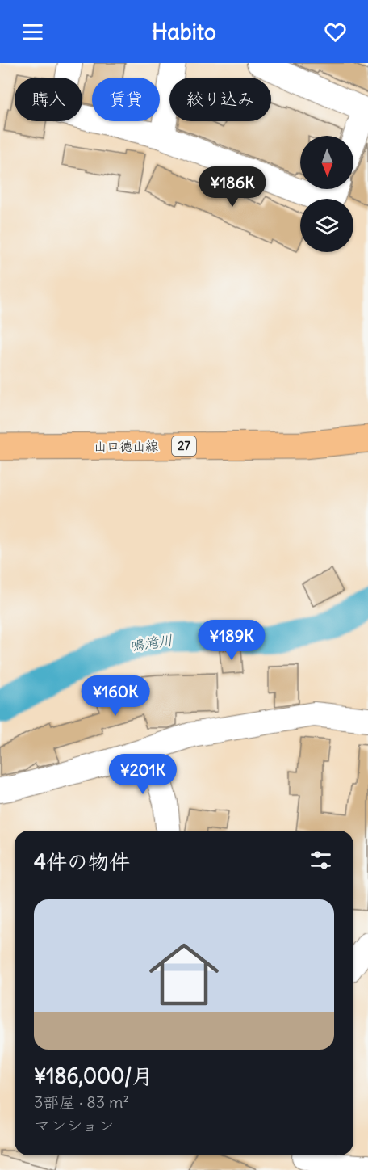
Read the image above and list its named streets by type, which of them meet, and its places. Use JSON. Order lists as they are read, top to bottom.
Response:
{
  "streets": {
    "main road": ["山口徳山線", "27"]
  },
  "water": ["鳴滝川"],
  "north": "bottom",
  "page": {
    "header": "Habito",
    "chip": ["購入", "賃貸", "絞り込み"],
    "price": [
      "¥186K",
      "¥189K",
      "¥160K",
      "¥201K"
    ],
    "heading": "4件の物件",
    "list": [
      {
        "name": "¥186,000/月",
        "note": "3部屋 · 83 m² · マンション"
      }
    ]
  }
}
